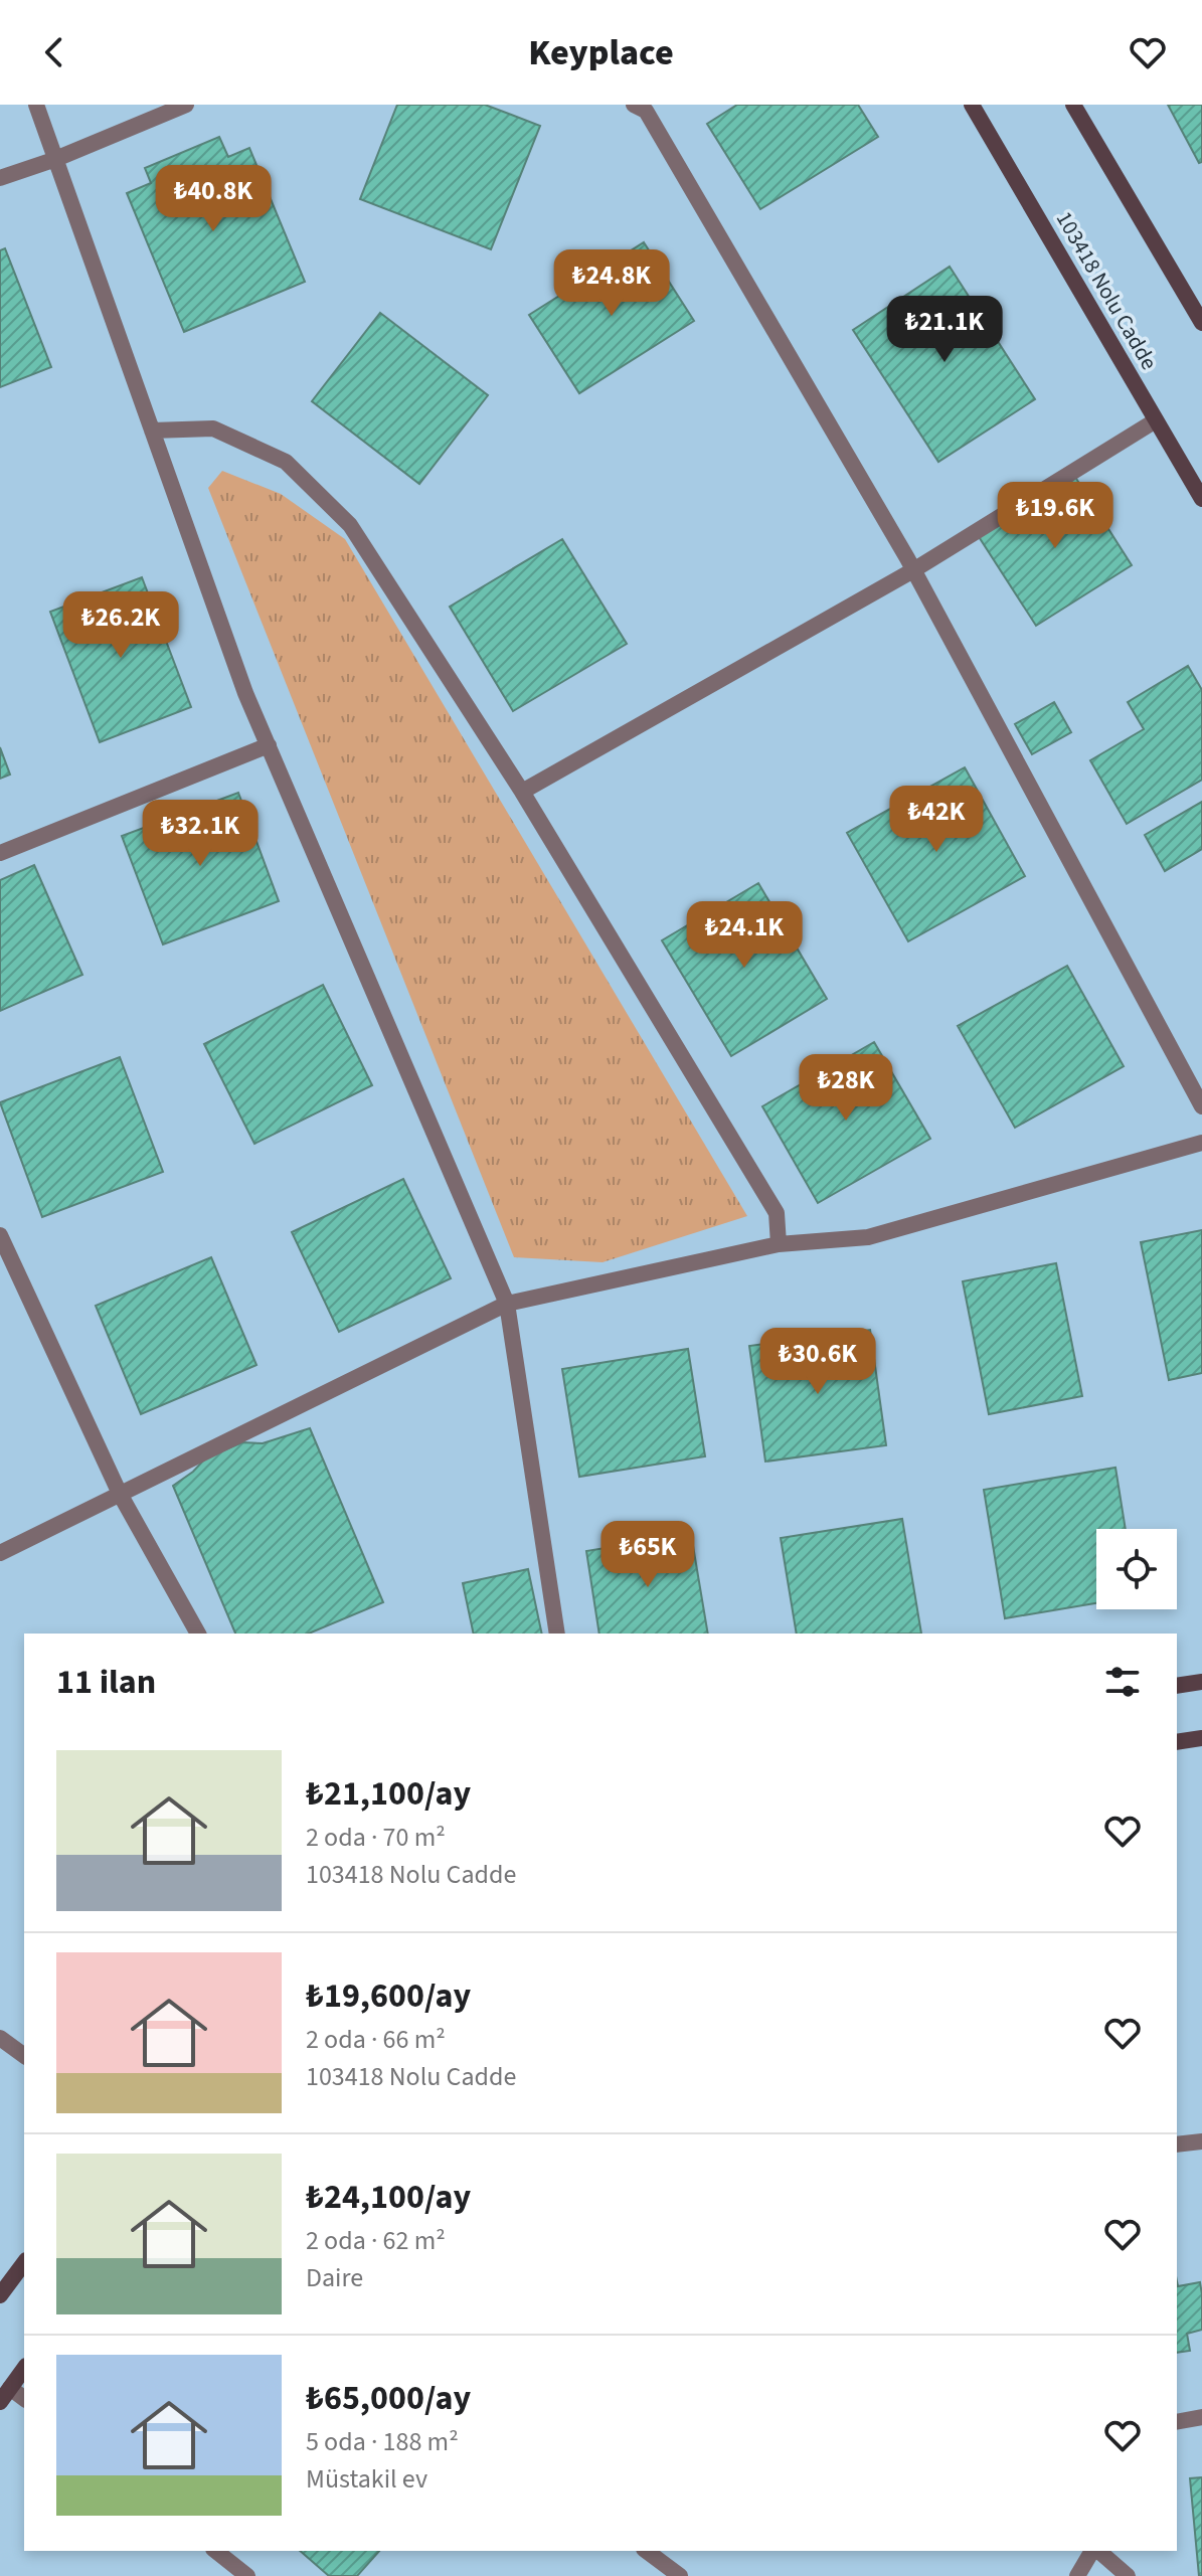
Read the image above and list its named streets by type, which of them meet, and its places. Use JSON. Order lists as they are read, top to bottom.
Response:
{
  "streets": {
    "main road": ["103418 Nolu Cadde"]
  },
  "page": {
    "header": "Keyplace",
    "price": [
      "₺40.8K",
      "₺24.8K",
      "₺21.1K",
      "₺19.6K",
      "₺26.2K",
      "₺42K",
      "₺32.1K",
      "₺24.1K",
      "₺28K",
      "₺30.6K",
      "₺65K"
    ],
    "heading": "11 ilan",
    "list": [
      {
        "name": "₺21,100/ay",
        "note": "2 oda · 70 m² · 103418 Nolu Cadde"
      },
      {
        "name": "₺19,600/ay",
        "note": "2 oda · 66 m² · 103418 Nolu Cadde"
      },
      {
        "name": "₺24,100/ay",
        "note": "2 oda · 62 m² · Daire"
      },
      {
        "name": "₺65,000/ay",
        "note": "5 oda · 188 m² · Müstakil ev"
      }
    ]
  }
}
